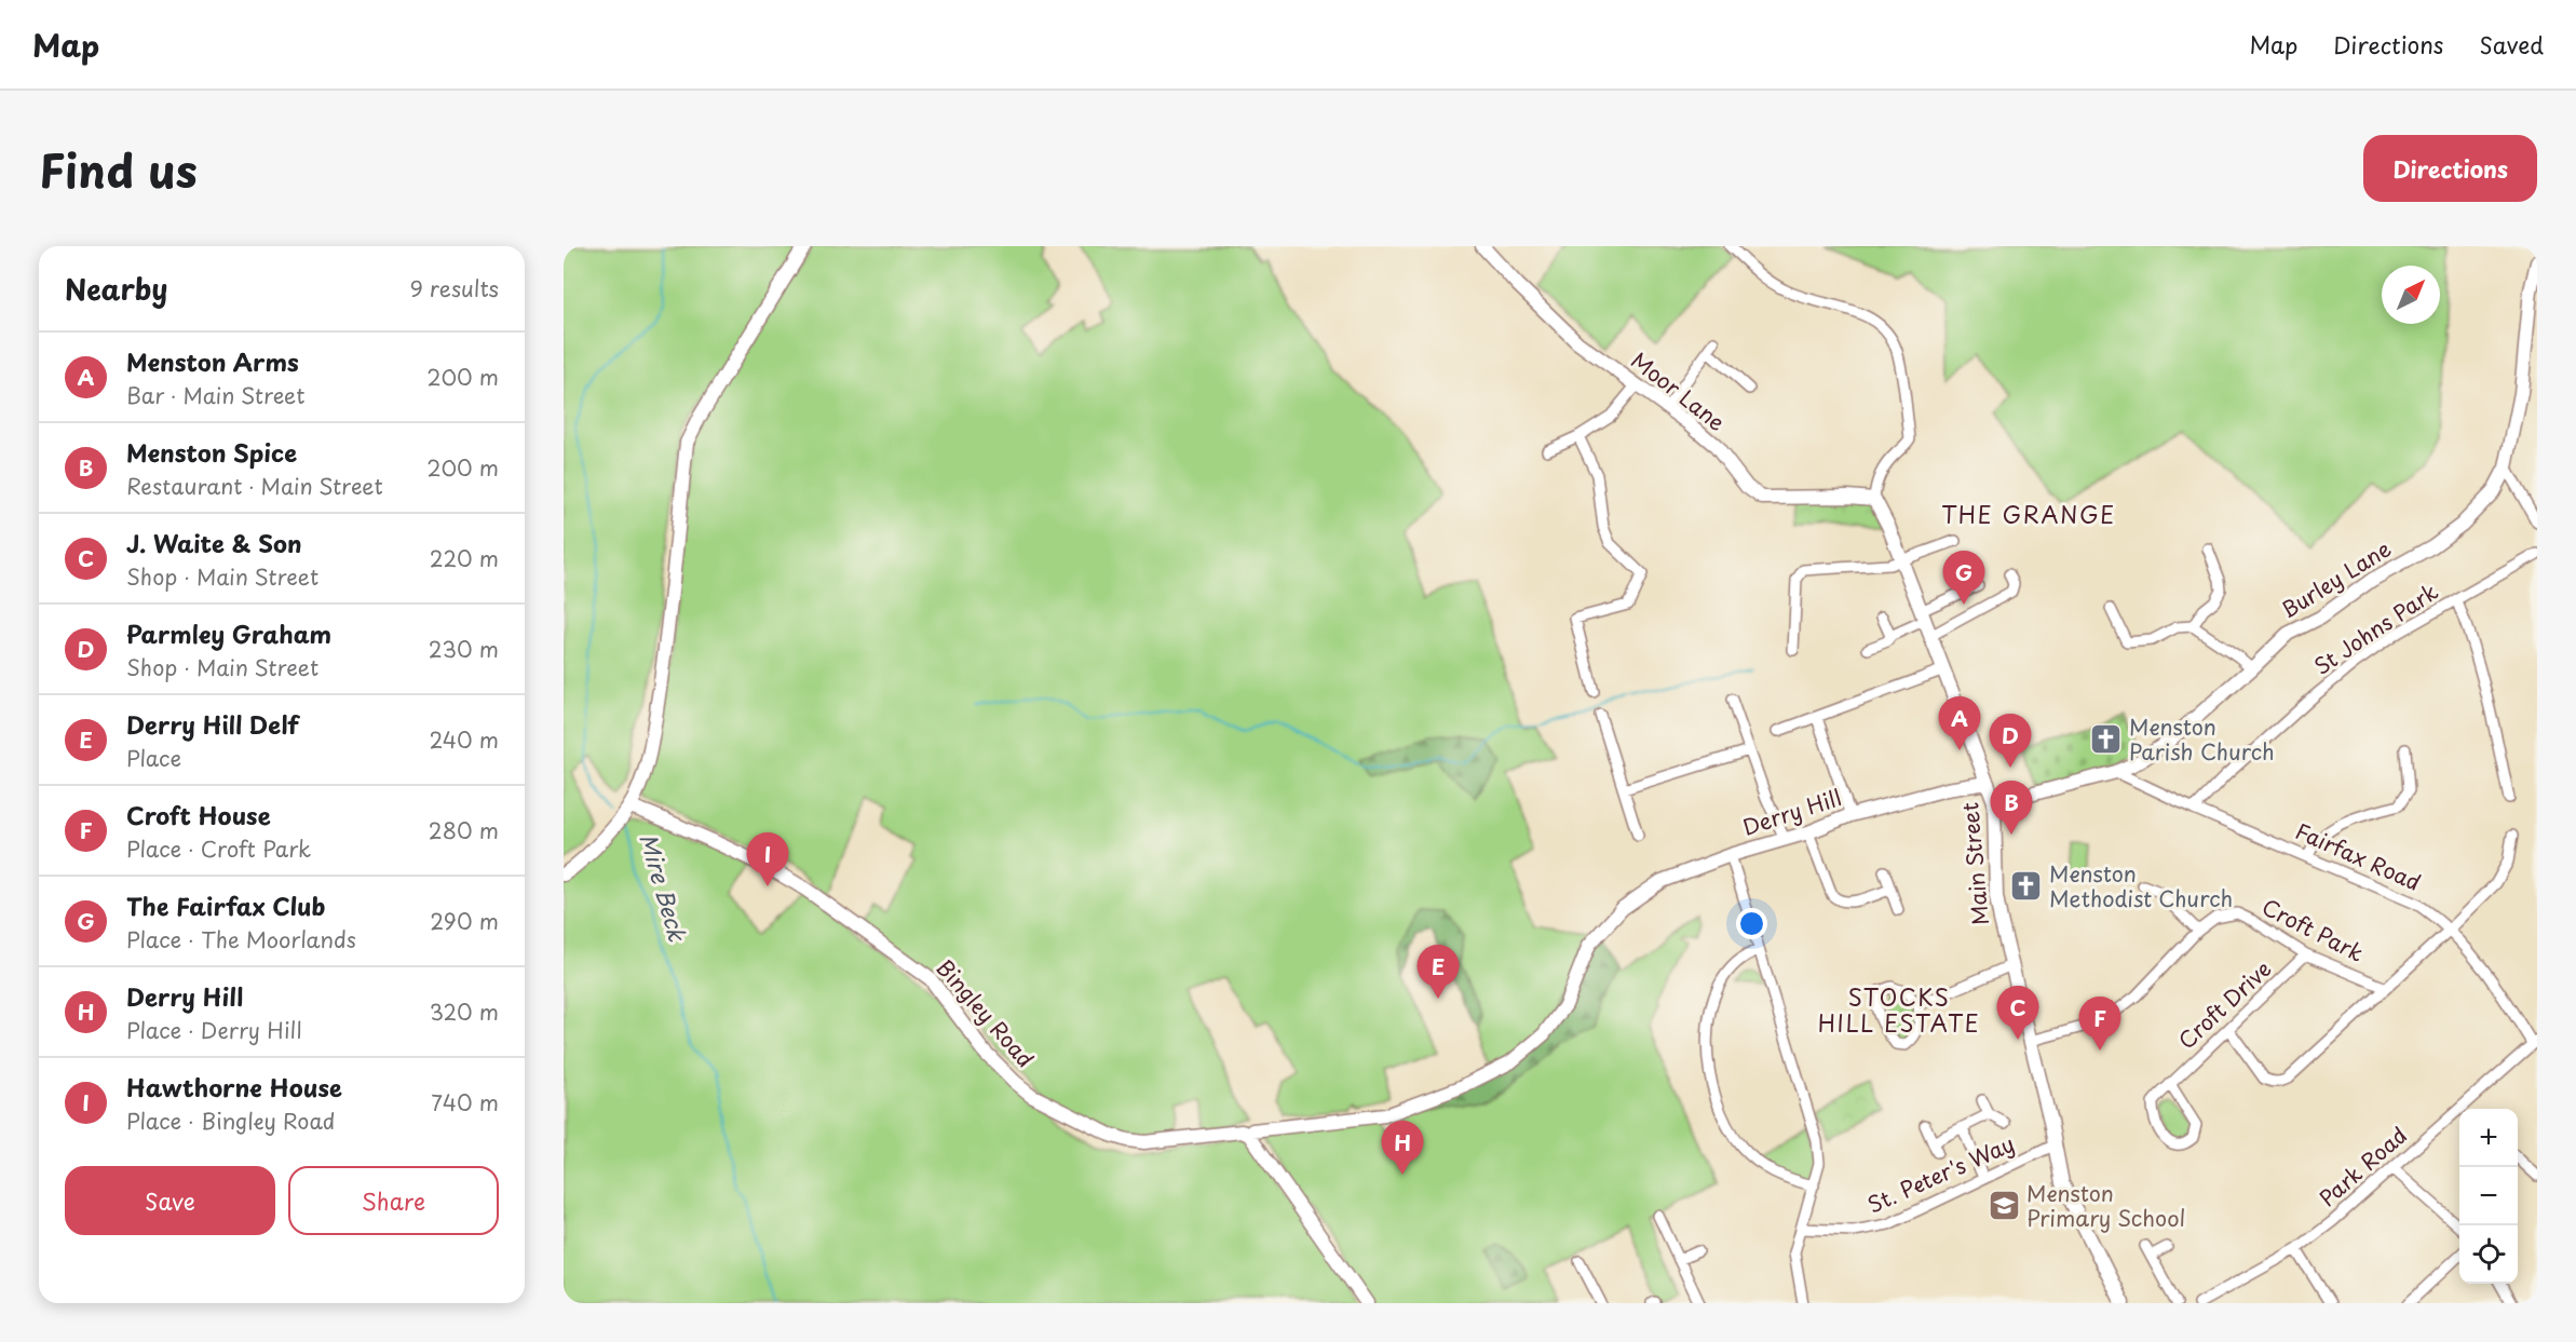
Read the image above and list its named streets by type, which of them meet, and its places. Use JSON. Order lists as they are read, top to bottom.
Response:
{
  "streets": {
    "street": [
      "Moor Lane",
      "Burley Lane",
      "St Johns Park",
      "Derry Hill",
      "Fairfax Road",
      "Main Street",
      "Croft Park",
      "Croft Drive",
      "Bingley Road",
      "Park Road",
      "St. Peter's Way"
    ]
  },
  "crossings": [
    ["Moor Lane", "Main Street"],
    ["Burley Lane", "Fairfax Road"],
    ["Burley Lane", "Main Street"],
    ["St Johns Park", "Fairfax Road"],
    ["Derry Hill", "Main Street"],
    ["Derry Hill", "Bingley Road"],
    ["Fairfax Road", "Park Road"],
    ["Main Street", "Croft Park"],
    ["Main Street", "St. Peter's Way"],
    ["Croft Park", "Croft Drive"]
  ],
  "districts": ["THE GRANGE", "STOCKS HILL ESTATE"],
  "water": ["Mire Beck"],
  "places": {
    "church": ["Menston Parish Church", "Menston Methodist Church"],
    "school or university": ["Menston Primary School"]
  },
  "north": "top right",
  "page": {
    "header": "Map",
    "nav": ["Map", "Directions", "Saved"],
    "title": "Find us",
    "buttons": [
      "Directions",
      ["Save", "Share"]
    ],
    "heading": ["Nearby", "9 results"],
    "list": [
      {
        "mark": "A",
        "name": "Menston Arms",
        "note": "Bar · Main Street",
        "value": "200 m"
      },
      {
        "mark": "B",
        "name": "Menston Spice",
        "note": "Restaurant · Main Street",
        "value": "200 m"
      },
      {
        "mark": "C",
        "name": "J. Waite & Son",
        "note": "Shop · Main Street",
        "value": "220 m"
      },
      {
        "mark": "D",
        "name": "Parmley Graham",
        "note": "Shop · Main Street",
        "value": "230 m"
      },
      {
        "mark": "E",
        "name": "Derry Hill Delf",
        "note": "Place",
        "value": "240 m"
      },
      {
        "mark": "F",
        "name": "Croft House",
        "note": "Place · Croft Park",
        "value": "280 m"
      },
      {
        "mark": "G",
        "name": "The Fairfax Club",
        "note": "Place · The Moorlands",
        "value": "290 m"
      },
      {
        "mark": "H",
        "name": "Derry Hill",
        "note": "Place · Derry Hill",
        "value": "320 m"
      },
      {
        "mark": "I",
        "name": "Hawthorne House",
        "note": "Place · Bingley Road",
        "value": "740 m"
      }
    ],
    "pins": [
      "G",
      "A",
      "D",
      "B",
      "I",
      "E",
      "C",
      "F",
      "H"
    ],
    "map_buttons": ["+", "−"]
  }
}
